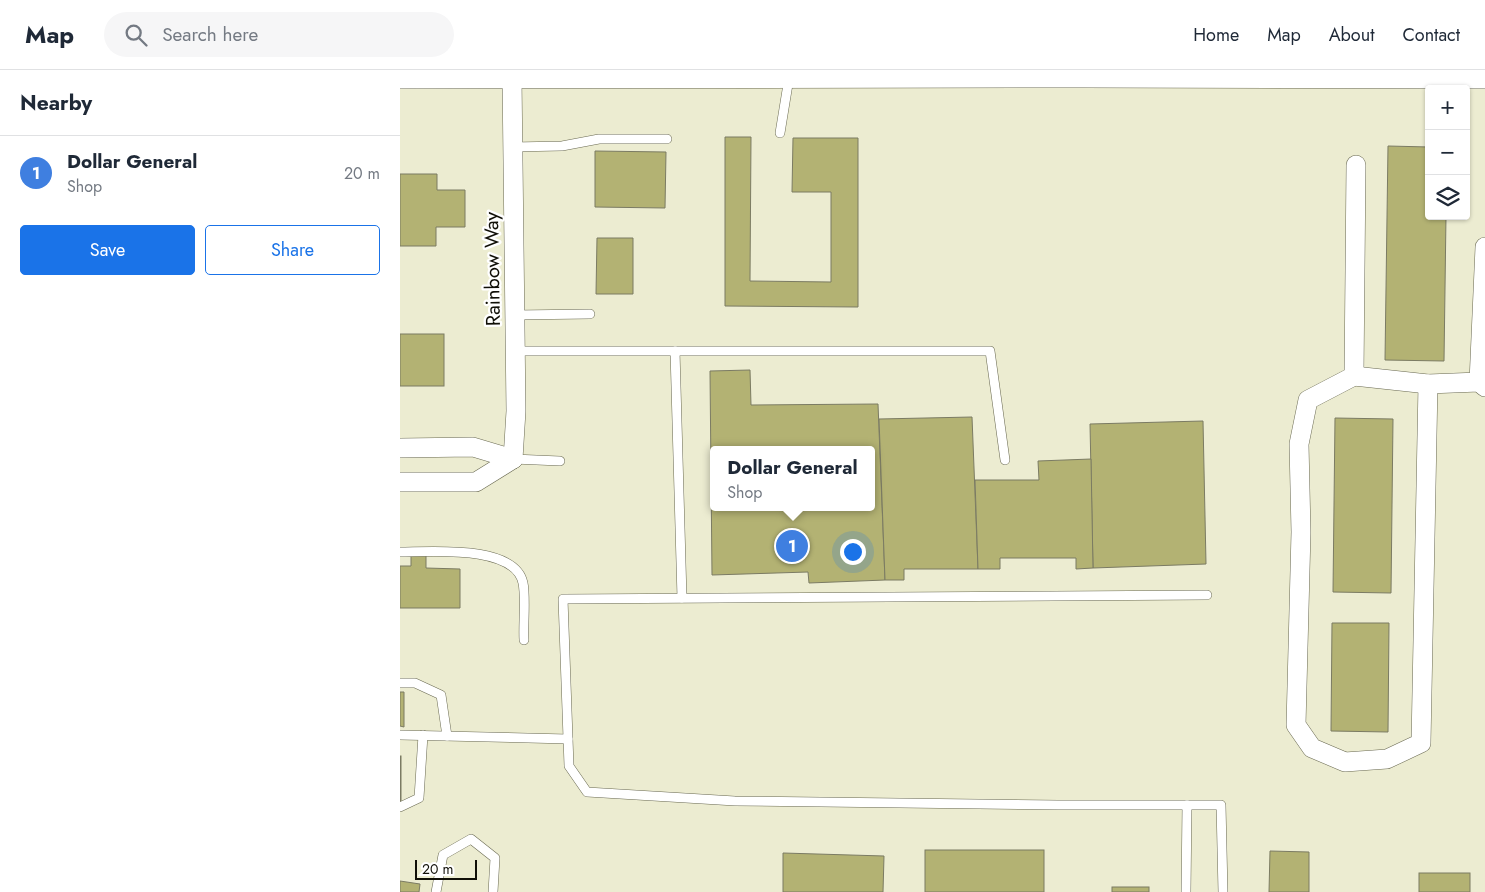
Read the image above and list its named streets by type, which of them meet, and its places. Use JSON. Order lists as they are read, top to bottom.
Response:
{
  "streets": {
    "street": ["Rainbow Way"]
  },
  "scale_bar": "20 m",
  "page": {
    "header": "Map",
    "search": "Search here",
    "nav": [
      "Home",
      "Map",
      "About",
      "Contact"
    ],
    "heading": "Nearby",
    "map_buttons": ["+", "−"],
    "list": [
      {
        "mark": "1",
        "name": "Dollar General",
        "note": "Shop",
        "value": "20 m"
      }
    ],
    "buttons": ["Save", "Share"],
    "popup": ["Dollar General", "Shop"],
    "pins": "1",
    "scale": "20 m"
  }
}
